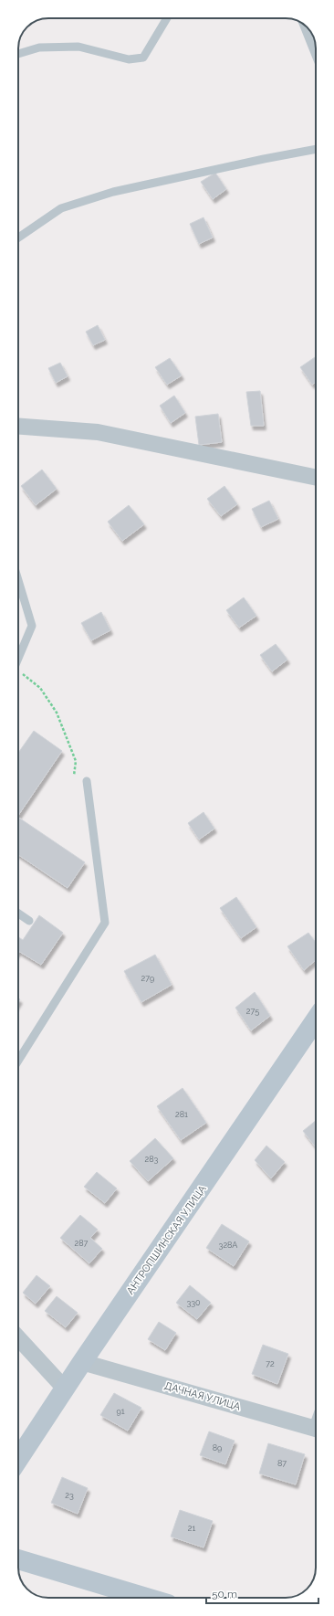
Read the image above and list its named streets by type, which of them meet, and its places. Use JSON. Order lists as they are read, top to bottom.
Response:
{
  "streets": {
    "street": ["АНТРОПШИНСКАЯ УЛИЦА", "ДАЧНАЯ УЛИЦА"]
  },
  "crossings": [
    ["АНТРОПШИНСКАЯ УЛИЦА", "ДАЧНАЯ УЛИЦА"]
  ],
  "house_numbers": [
    "279",
    "275",
    "281",
    "283",
    "287",
    "328А",
    "330",
    "72",
    "91",
    "89",
    "87",
    "23",
    "21"
  ],
  "scale_bar": "50 m"
}
